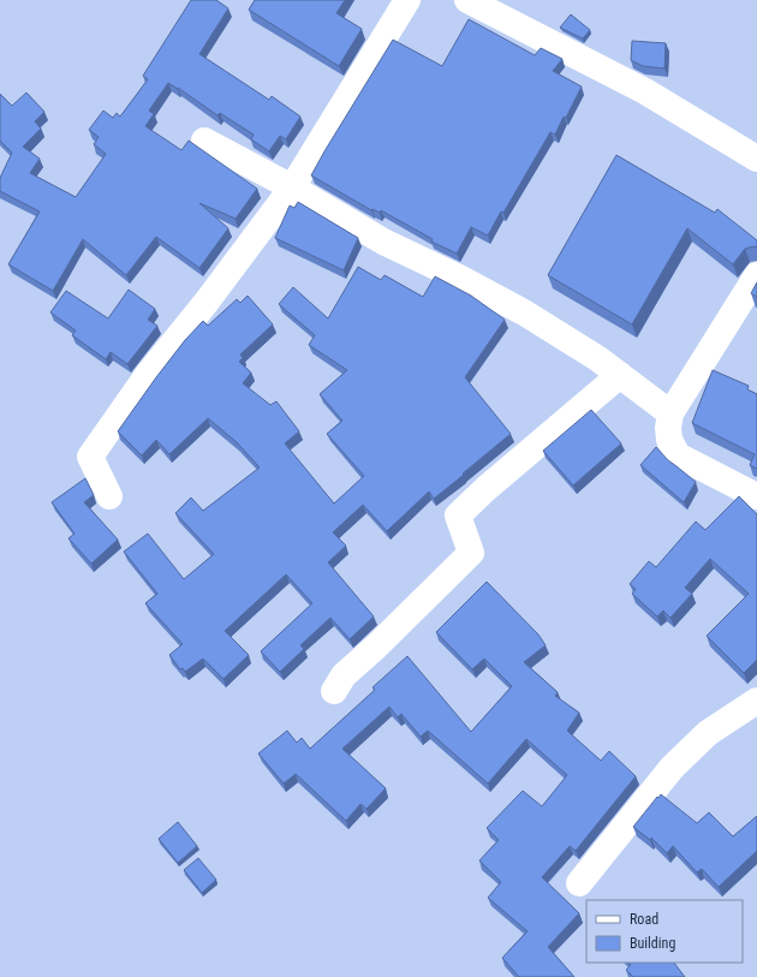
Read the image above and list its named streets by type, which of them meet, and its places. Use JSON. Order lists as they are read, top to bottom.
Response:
{
  "legend": ["Road", "Building"]
}
